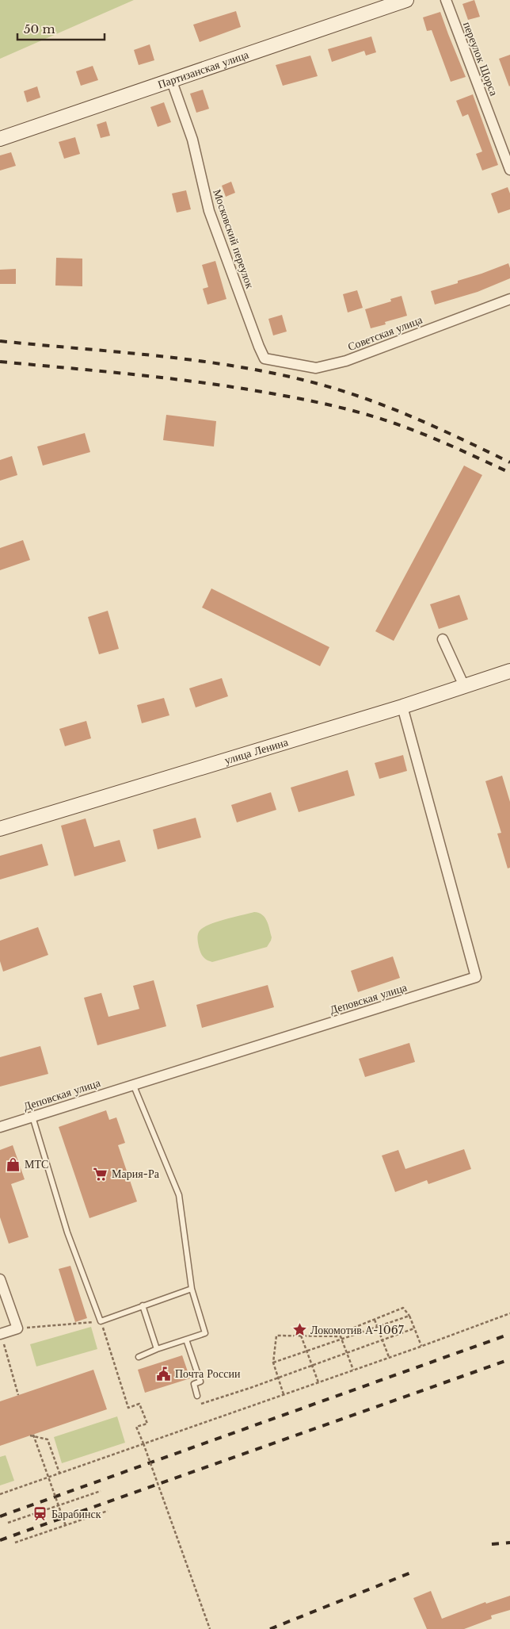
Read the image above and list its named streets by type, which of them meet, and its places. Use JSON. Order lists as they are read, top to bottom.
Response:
{
  "streets": {
    "main road": ["Партизанская улица", "улица Ленина"],
    "street": [
      "переулок Щорса",
      "Московский переулок",
      "Советская улица",
      "Деповская улица"
    ]
  },
  "crossings": [
    ["Партизанская улица", "Московский переулок"],
    ["Московский переулок", "Советская улица"],
    ["улица Ленина", "Деповская улица"]
  ],
  "places": {
    "shop": ["МТС"],
    "supermarket": ["Мария-Ра"],
    "place": ["Локомотив А-1067"],
    "public building": ["Почта России"],
    "station": ["Барабинск"]
  },
  "scale_bar": "50 m"
}
